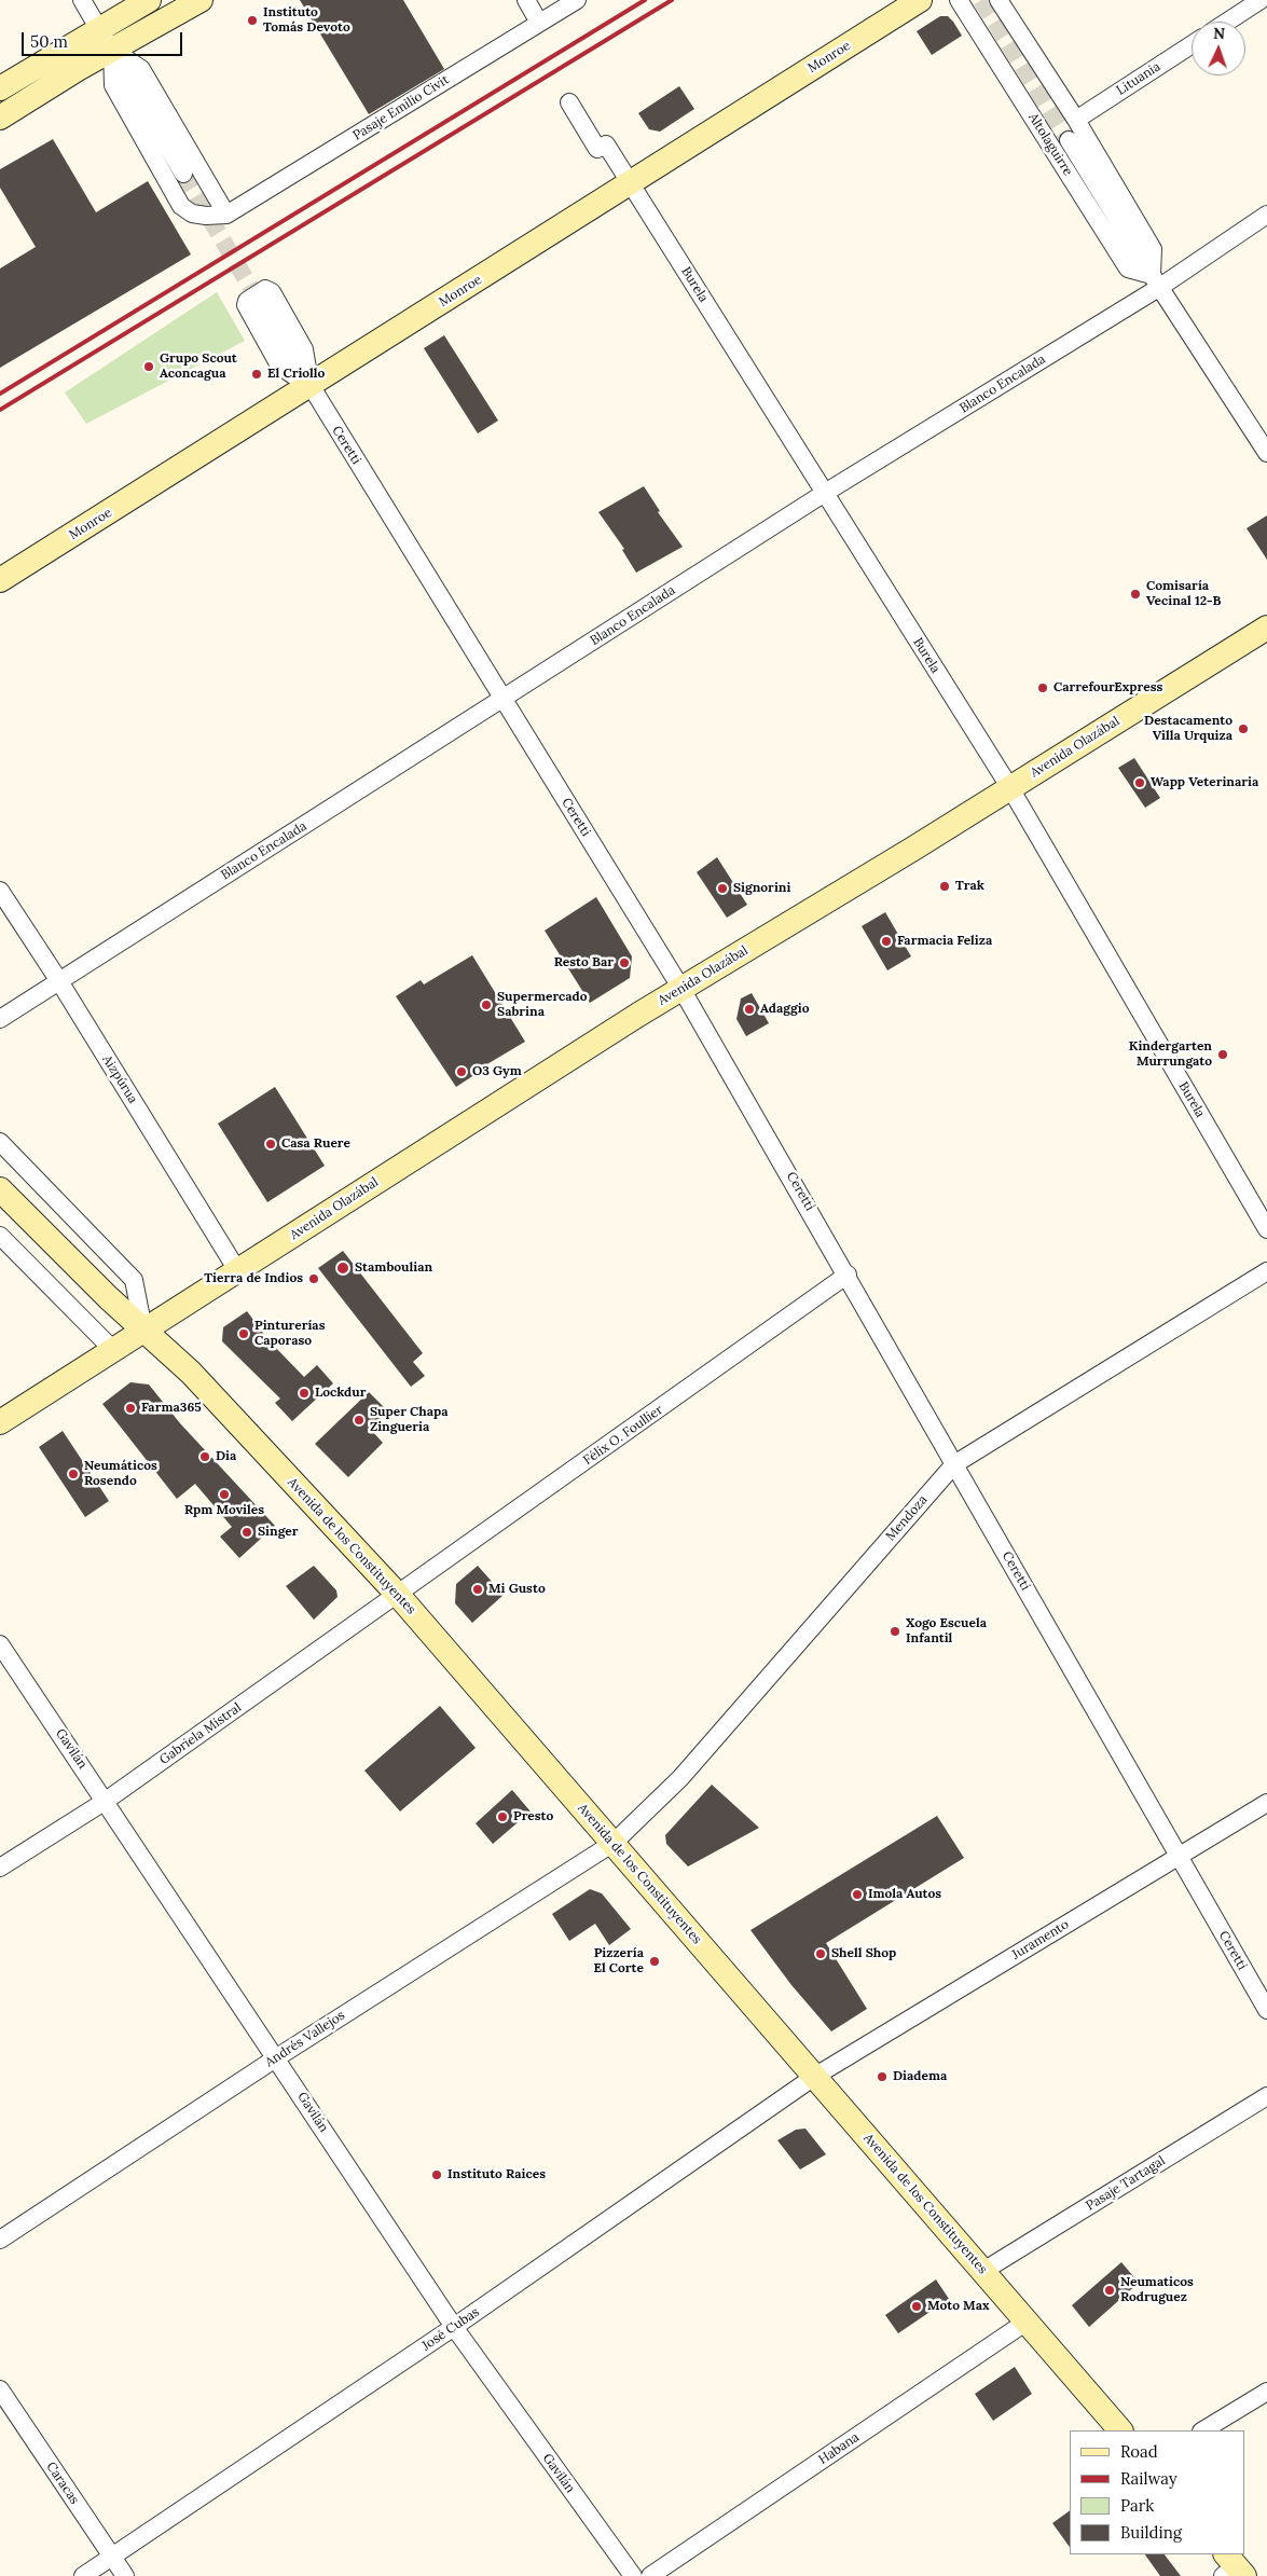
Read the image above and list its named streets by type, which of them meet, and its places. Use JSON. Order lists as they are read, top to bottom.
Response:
{
  "streets": {
    "main road": ["Monroe", "Avenida Olazábal", "Avenida de los Constituyentes"],
    "street": [
      "Lituania",
      "Pasaje Emilio Civit",
      "Altolaguirre",
      "Burela",
      "Blanco Encalada",
      "Ceretti",
      "Aizpúrua",
      "Félix O. Foullier",
      "Mendoza",
      "Gabriela Mistral",
      "Gavilán",
      "Juramento",
      "Andrés Vallejos",
      "Pasaje Tartagal",
      "José Cubas",
      "Habana",
      "Caracas"
    ]
  },
  "crossings": [
    ["Monroe", "Burela"],
    ["Monroe", "Ceretti"],
    ["Altolaguirre", "Blanco Encalada"],
    ["Burela", "Blanco Encalada"],
    ["Burela", "Avenida Olazábal"],
    ["Blanco Encalada", "Ceretti"],
    ["Blanco Encalada", "Aizpúrua"],
    ["Ceretti", "Avenida Olazábal"],
    ["Ceretti", "Félix O. Foullier"],
    ["Ceretti", "Mendoza"],
    ["Ceretti", "Juramento"],
    ["Avenida Olazábal", "Aizpúrua"],
    ["Avenida Olazábal", "Avenida de los Constituyentes"],
    ["Félix O. Foullier", "Avenida de los Constituyentes"],
    ["Félix O. Foullier", "Gabriela Mistral"],
    ["Mendoza", "Avenida de los Constituyentes"],
    ["Mendoza", "Andrés Vallejos"],
    ["Avenida de los Constituyentes", "Gabriela Mistral"],
    ["Avenida de los Constituyentes", "Juramento"],
    ["Avenida de los Constituyentes", "Andrés Vallejos"],
    ["Avenida de los Constituyentes", "Pasaje Tartagal"],
    ["Avenida de los Constituyentes", "José Cubas"],
    ["Avenida de los Constituyentes", "Habana"],
    ["Gabriela Mistral", "Gavilán"],
    ["Gavilán", "Andrés Vallejos"],
    ["Gavilán", "José Cubas"],
    ["Juramento", "José Cubas"],
    ["José Cubas", "Caracas"]
  ],
  "places": [
    "Instituto Tomás Devoto",
    "Grupo Scout Aconcagua",
    "El Criollo",
    "Comisaría Vecinal 12-B",
    "CarrefourExpress",
    "Destacamento Villa Urquiza",
    "Wapp Veterinaria",
    "Trak",
    "Signorini",
    "Farmacia Feliza",
    "Resto Bar",
    "Supermercado Sabrina",
    "Adaggio",
    "Kindergarten Murrungato",
    "O3 Gym",
    "Casa Ruere",
    "Stamboulian",
    "Tierra de Indios",
    "Pinturerías Caporaso",
    "Lockdur",
    "Farma365",
    "Super Chapa Zingueria",
    "Dia",
    "Neumáticos Rosendo",
    "Rpm Moviles",
    "Singer",
    "Mi Gusto",
    "Xogo Escuela Infantil",
    "Presto",
    "Imola Autos",
    "Shell Shop",
    "Pizzería El Corte",
    "Diadema",
    "Instituto Raices",
    "Neumaticos Rodruguez",
    "Moto Max"
  ],
  "legend": [
    "Road",
    "Railway",
    "Park",
    "Building"
  ],
  "scale_bar": "50 m",
  "north": "top"
}
